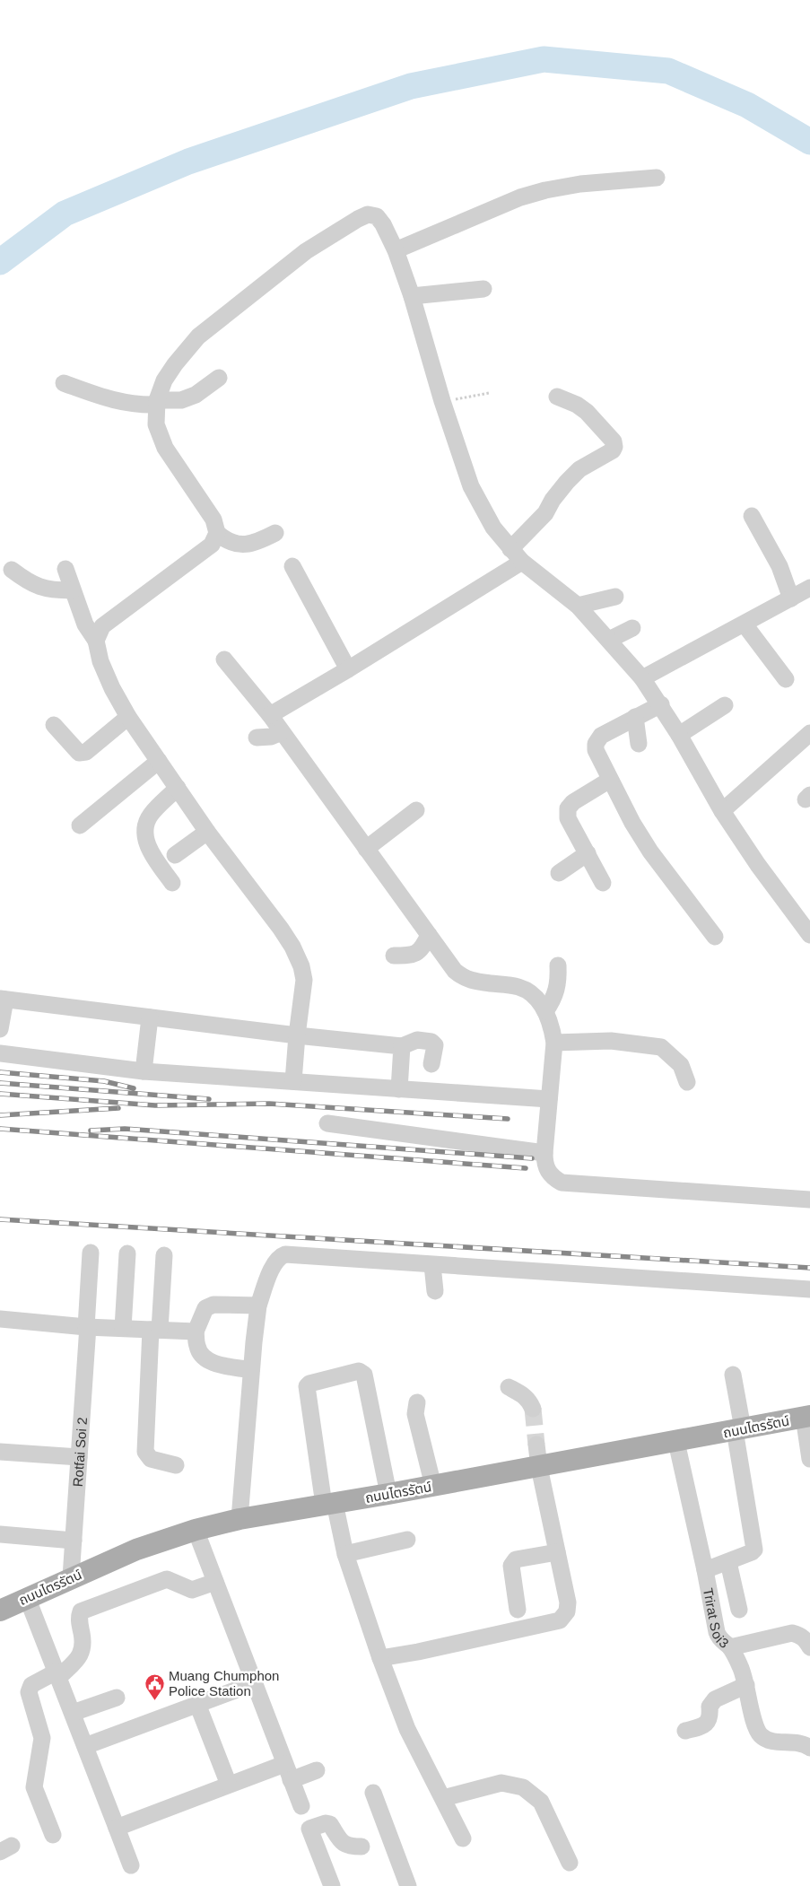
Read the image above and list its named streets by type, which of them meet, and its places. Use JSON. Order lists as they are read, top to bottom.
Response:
{
  "streets": {
    "main road": ["ถนนไตรรัตน์"],
    "street": ["Rotfai Soi 2", "Trirat Soi3"]
  },
  "crossings": [
    ["ถนนไตรรัตน์", "Rotfai Soi 2"],
    ["ถนนไตรรัตน์", "Trirat Soi3"]
  ],
  "places": {
    "public building": ["Muang Chumphon Police Station"]
  }
}
